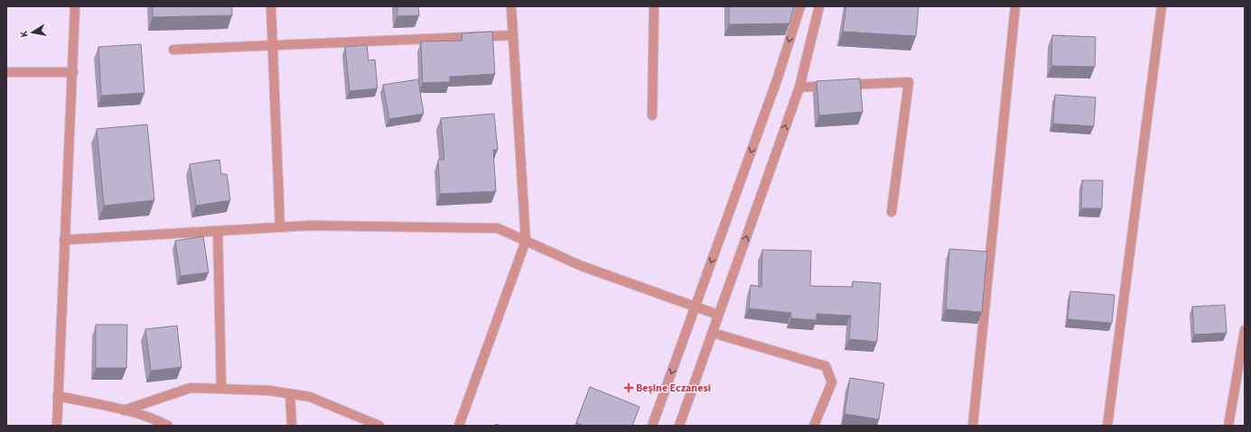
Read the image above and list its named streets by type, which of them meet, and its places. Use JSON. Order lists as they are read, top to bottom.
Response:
{
  "places": {
    "health": ["Beşine Eczanesi"]
  },
  "north": "left"
}
